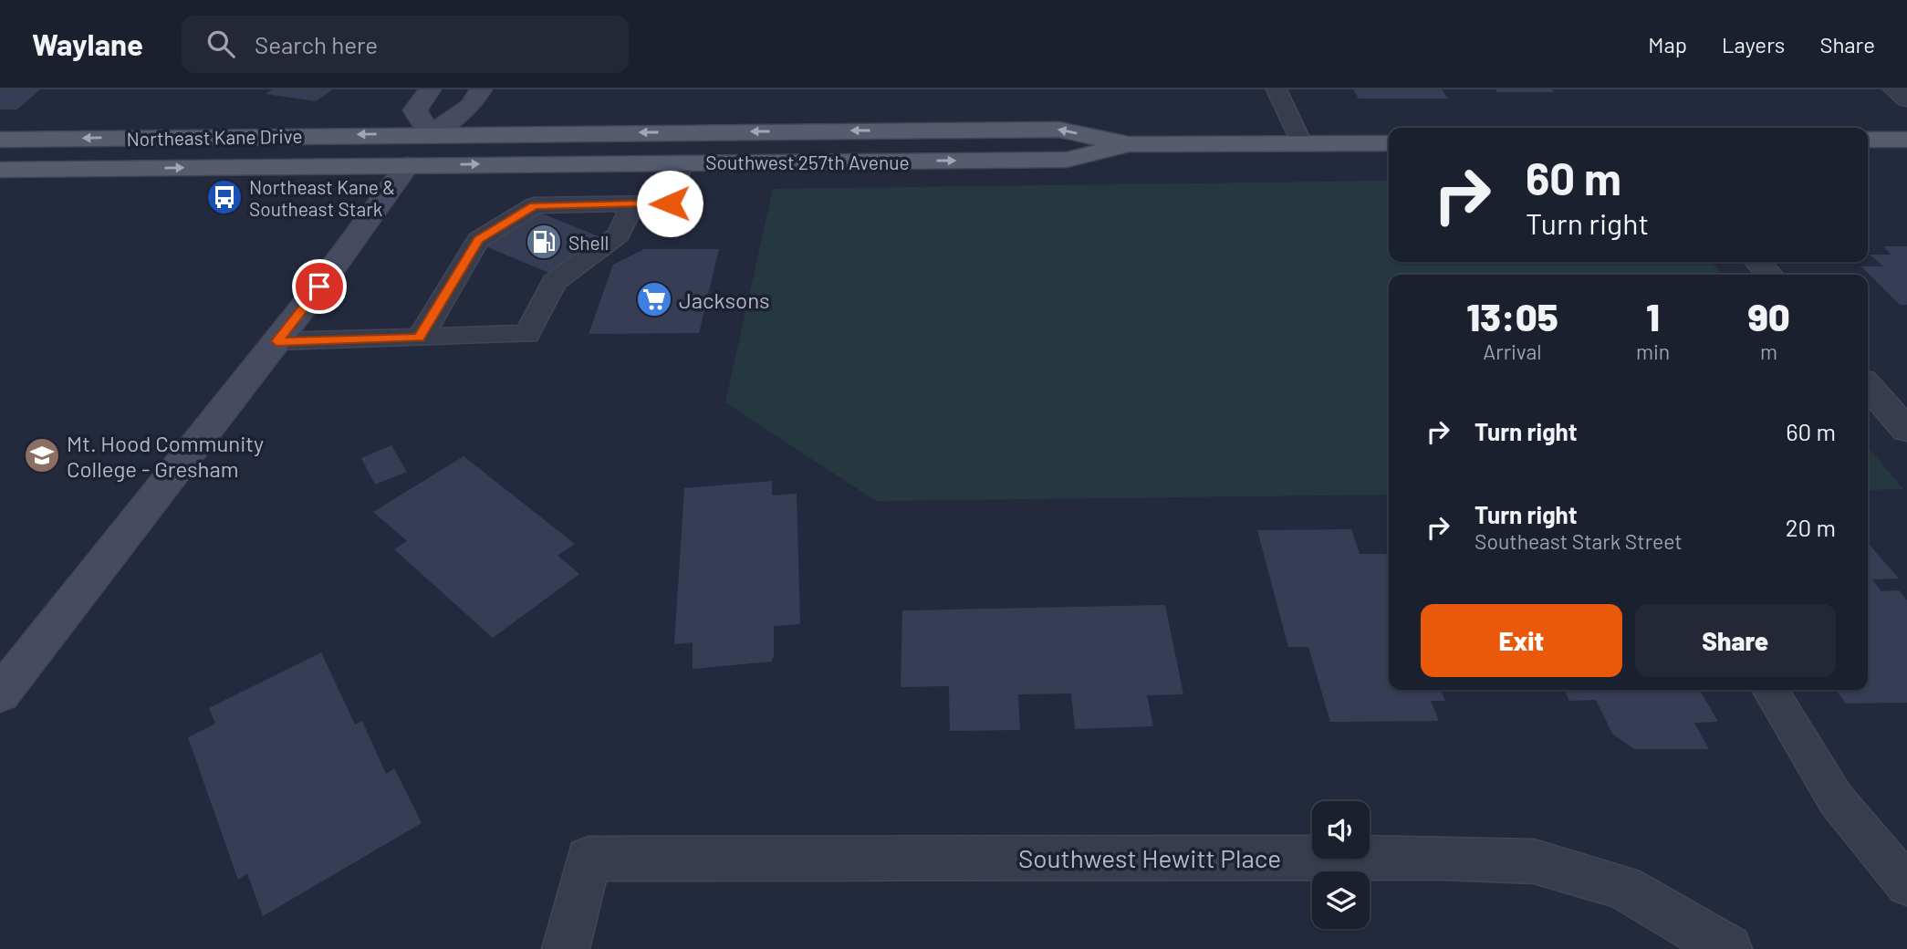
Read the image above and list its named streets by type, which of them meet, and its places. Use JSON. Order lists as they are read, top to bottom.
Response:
{
  "streets": {
    "main road": ["Northeast Kane Drive", "Southwest 257th Avenue"],
    "street": ["Southwest Hewitt Place"]
  },
  "crossings": [
    ["Northeast Kane Drive", "Southwest 257th Avenue"]
  ],
  "places": {
    "bus stop": ["Northeast Kane & Southeast Stark"],
    "fuel station": ["Shell"],
    "supermarket": ["Jacksons"],
    "school or university": ["Mt. Hood Community College - Gresham"]
  },
  "page": {
    "header": "Waylane",
    "search": "Search here",
    "nav": ["Map", "Layers", "Share"],
    "turn": ["60 m", "Turn right"],
    "eta": [
      "13:05",
      "Arrival",
      "1",
      "min",
      "90",
      "m"
    ],
    "list": [
      {
        "name": "Turn right",
        "value": "60 m"
      },
      {
        "name": "Turn right",
        "note": "Southeast Stark Street",
        "value": "20 m"
      }
    ],
    "buttons": ["Exit", "Share"]
  }
}
